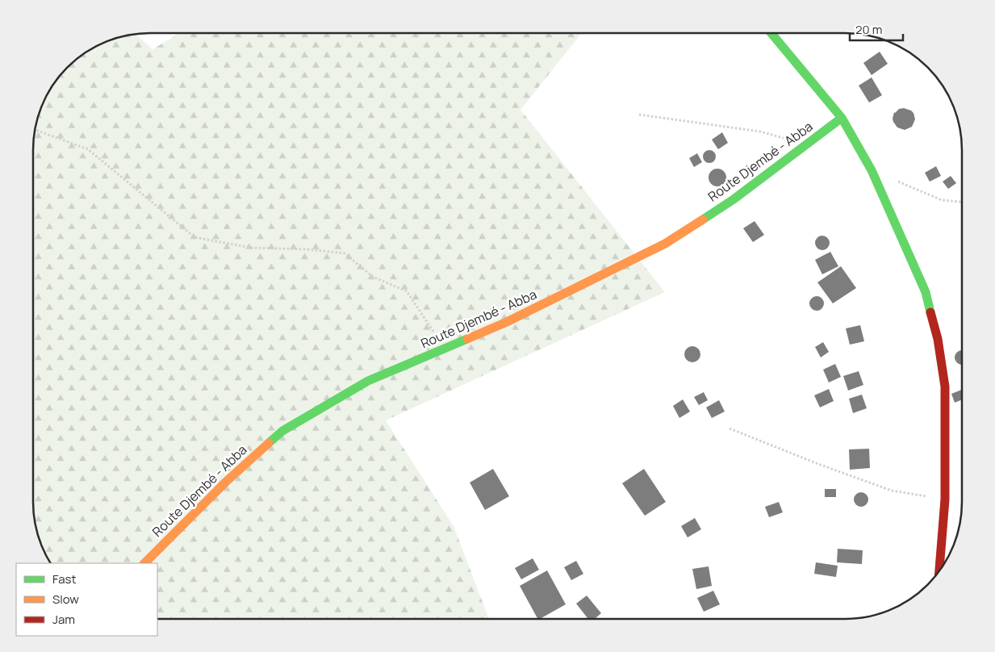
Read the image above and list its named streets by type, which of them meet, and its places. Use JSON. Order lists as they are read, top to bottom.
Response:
{
  "streets": {
    "main road": ["Route Djembé - Abba"]
  },
  "legend": ["Fast", "Slow", "Jam"],
  "scale_bar": "20 m"
}
